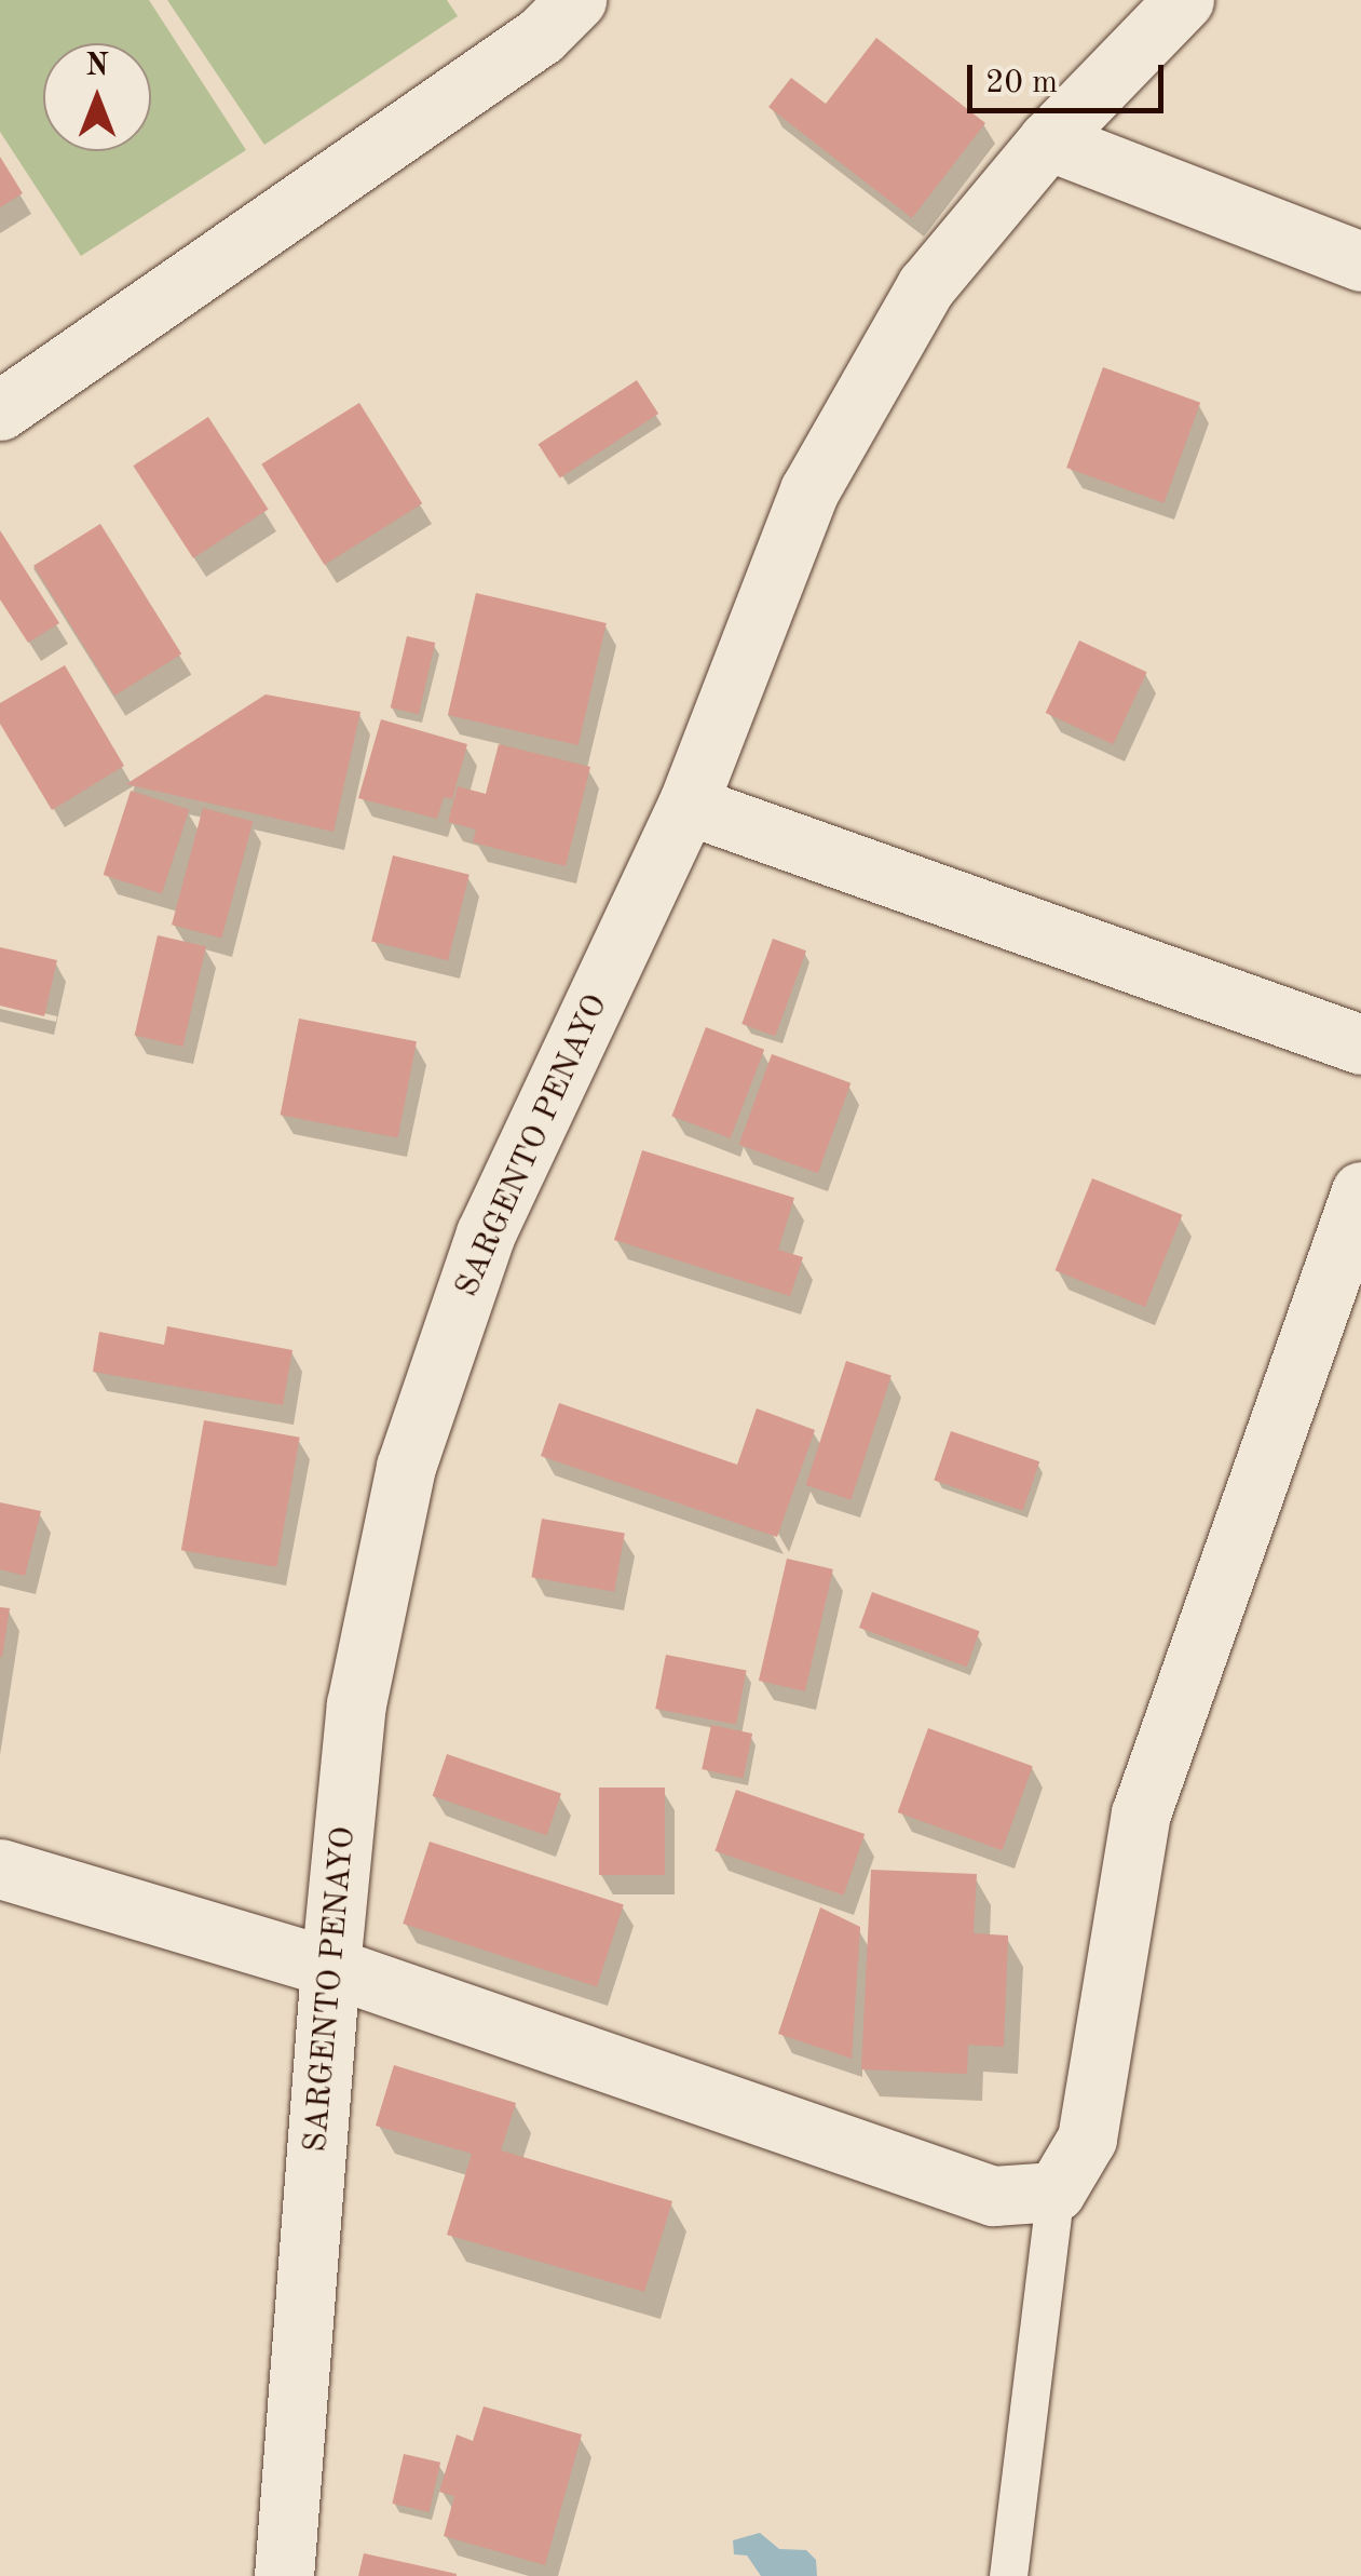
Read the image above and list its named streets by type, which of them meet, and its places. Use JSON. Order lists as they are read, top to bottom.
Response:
{
  "streets": {
    "street": ["SARGENTO PENAYO"]
  },
  "scale_bar": "20 m",
  "north": "top"
}
